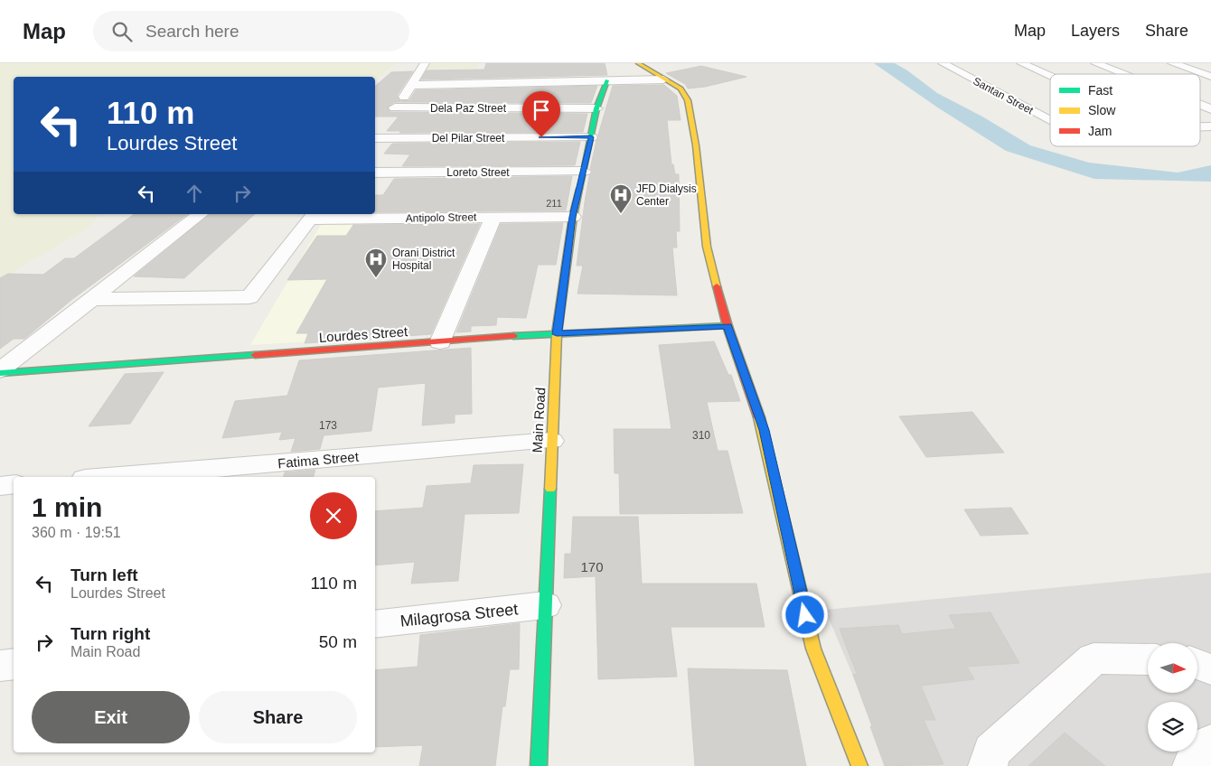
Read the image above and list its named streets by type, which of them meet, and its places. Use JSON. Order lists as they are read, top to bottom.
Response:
{
  "streets": {
    "street": [
      "Santan Street",
      "Dela Paz Street",
      "Del Pilar Street",
      "Loreto Street",
      "Antipolo Street",
      "Lourdes Street",
      "Main Road",
      "Fatima Street",
      "Milagrosa Street"
    ]
  },
  "crossings": [
    ["Dela Paz Street", "Main Road"],
    ["Del Pilar Street", "Main Road"],
    ["Loreto Street", "Main Road"],
    ["Antipolo Street", "Main Road"],
    ["Lourdes Street", "Main Road"],
    ["Main Road", "Fatima Street"],
    ["Main Road", "Milagrosa Street"]
  ],
  "places": {
    "hospital": ["JFD Dialysis Center", "Orani District Hospital"]
  },
  "house_numbers": [
    "211",
    "173",
    "310",
    "170"
  ],
  "legend": ["Fast", "Slow", "Jam"],
  "north": "right",
  "page": {
    "header": "Map",
    "search": "Search here",
    "nav": ["Map", "Layers", "Share"],
    "turn": ["110 m", "Lourdes Street"],
    "heading": ["1 min", "360 m · 19:51"],
    "list": [
      {
        "name": "Turn left",
        "note": "Lourdes Street",
        "value": "110 m"
      },
      {
        "name": "Turn right",
        "note": "Main Road",
        "value": "50 m"
      }
    ],
    "buttons": ["Exit", "Share"]
  }
}
